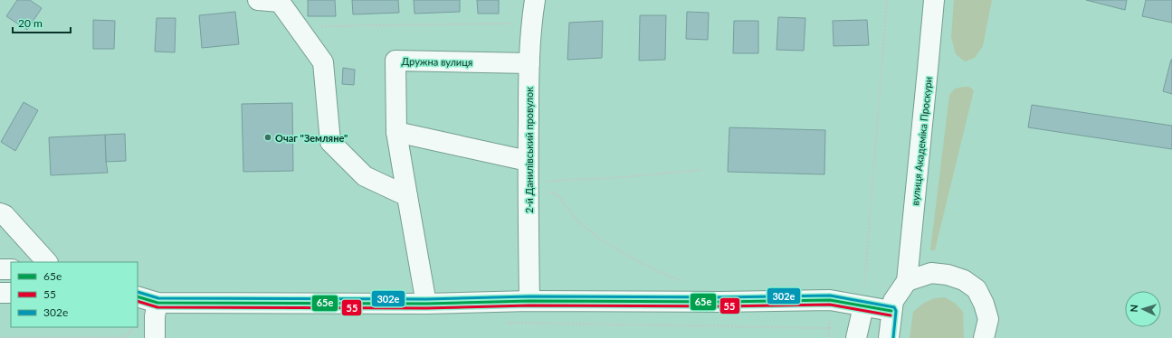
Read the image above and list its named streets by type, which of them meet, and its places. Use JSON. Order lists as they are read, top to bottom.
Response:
{
  "streets": {
    "street": ["Дружна вулиця", "вулиця Академіка Проскури", "2-й Данилівський провулок"]
  },
  "crossings": [
    ["Дружна вулиця", "2-й Данилівський провулок"]
  ],
  "places": ["Очаг \"Земляне\""],
  "lines": ["transit line 302е", "transit line 65е", "transit line 55"],
  "legend": ["65е", "55", "302е"],
  "scale_bar": "20 m",
  "north": "left"
}
